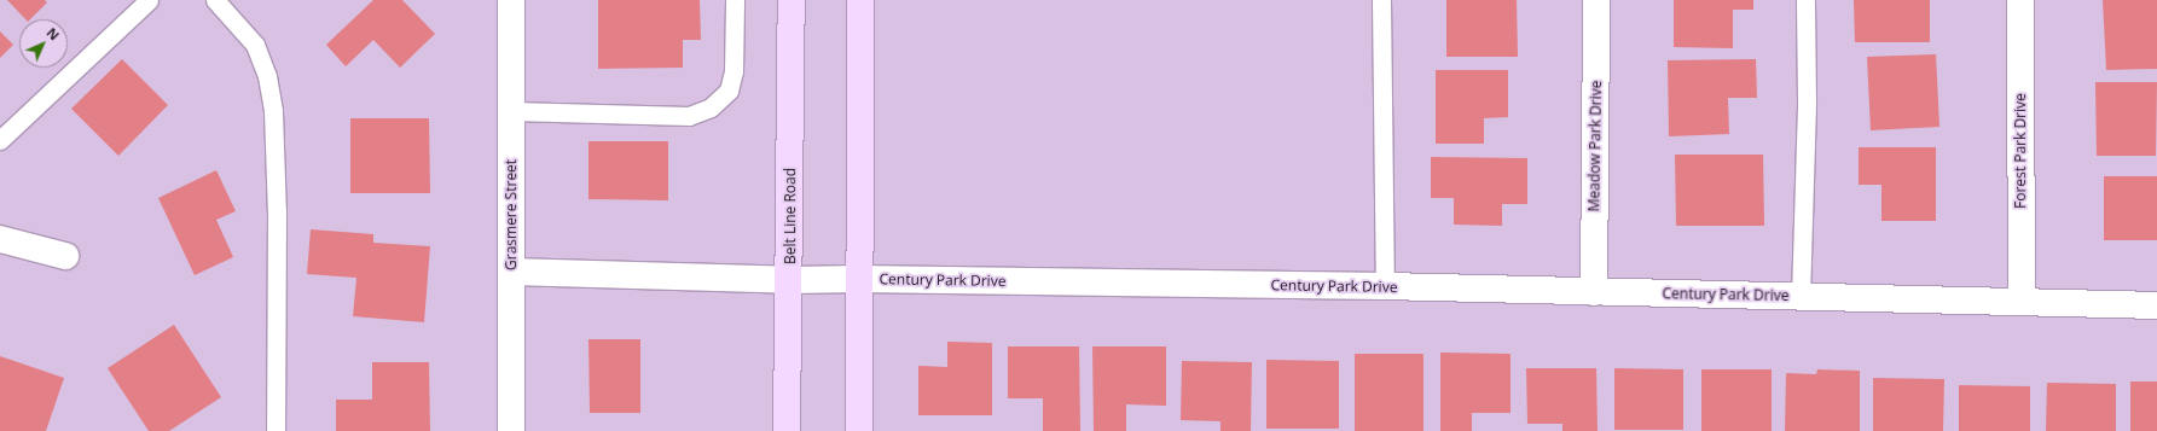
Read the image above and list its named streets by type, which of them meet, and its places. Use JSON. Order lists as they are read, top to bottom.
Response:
{
  "streets": {
    "main road": ["Belt Line Road"],
    "street": [
      "Meadow Park Drive",
      "Forest Park Drive",
      "Grasmere Street",
      "Century Park Drive"
    ]
  },
  "crossings": [
    ["Meadow Park Drive", "Century Park Drive"],
    ["Forest Park Drive", "Century Park Drive"],
    ["Grasmere Street", "Century Park Drive"],
    ["Belt Line Road", "Century Park Drive"]
  ],
  "north": "top right"
}
